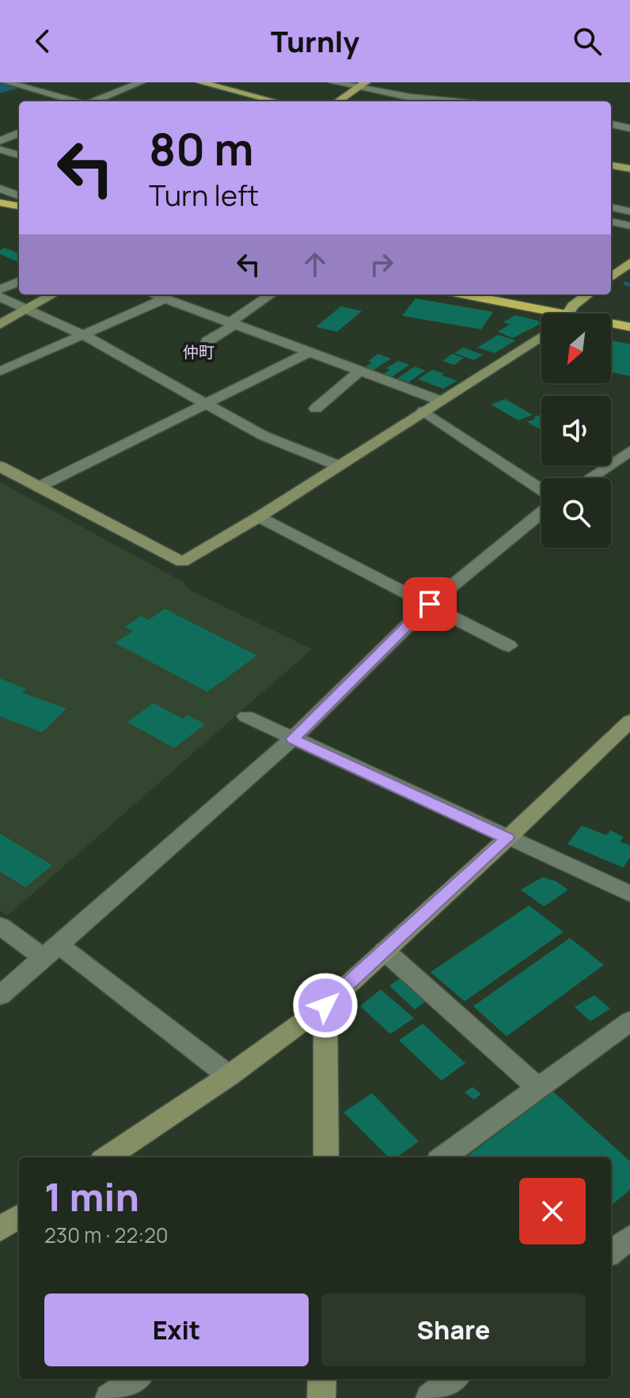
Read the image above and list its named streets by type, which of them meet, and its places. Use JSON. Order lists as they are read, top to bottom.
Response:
{
  "districts": ["仲町"],
  "north": "bottom left",
  "page": {
    "header": "Turnly",
    "turn": ["80 m", "Turn left"],
    "heading": ["1 min", "230 m · 22:20"],
    "buttons": ["Exit", "Share"]
  }
}
